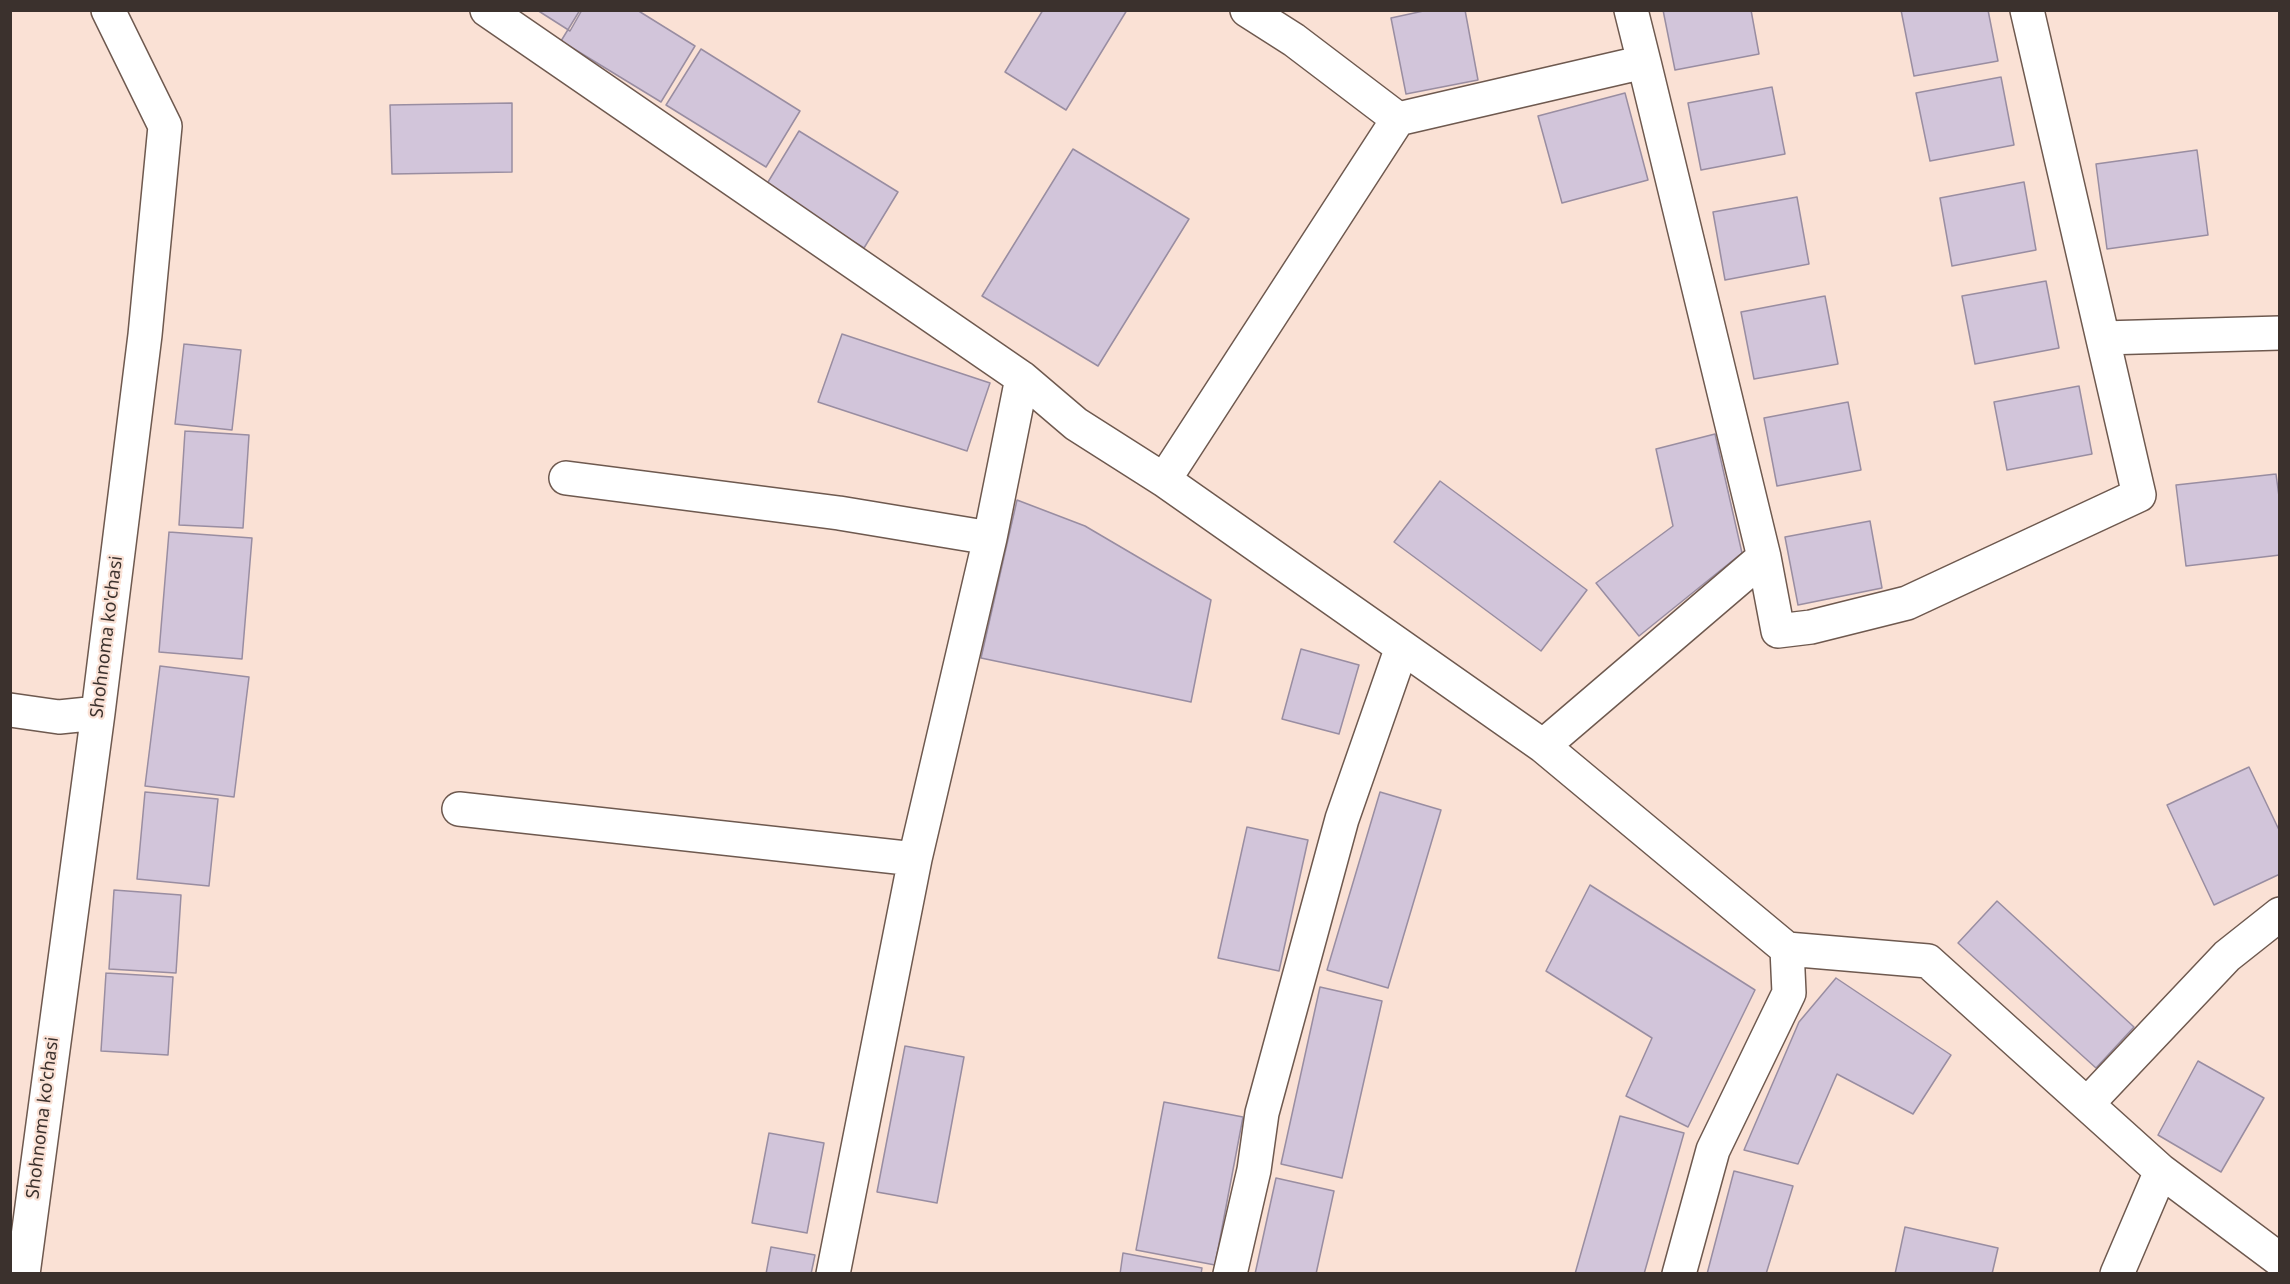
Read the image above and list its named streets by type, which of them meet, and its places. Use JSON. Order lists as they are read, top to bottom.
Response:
{
  "streets": {
    "street": ["Shohnoma ko'chasi"]
  }
}
